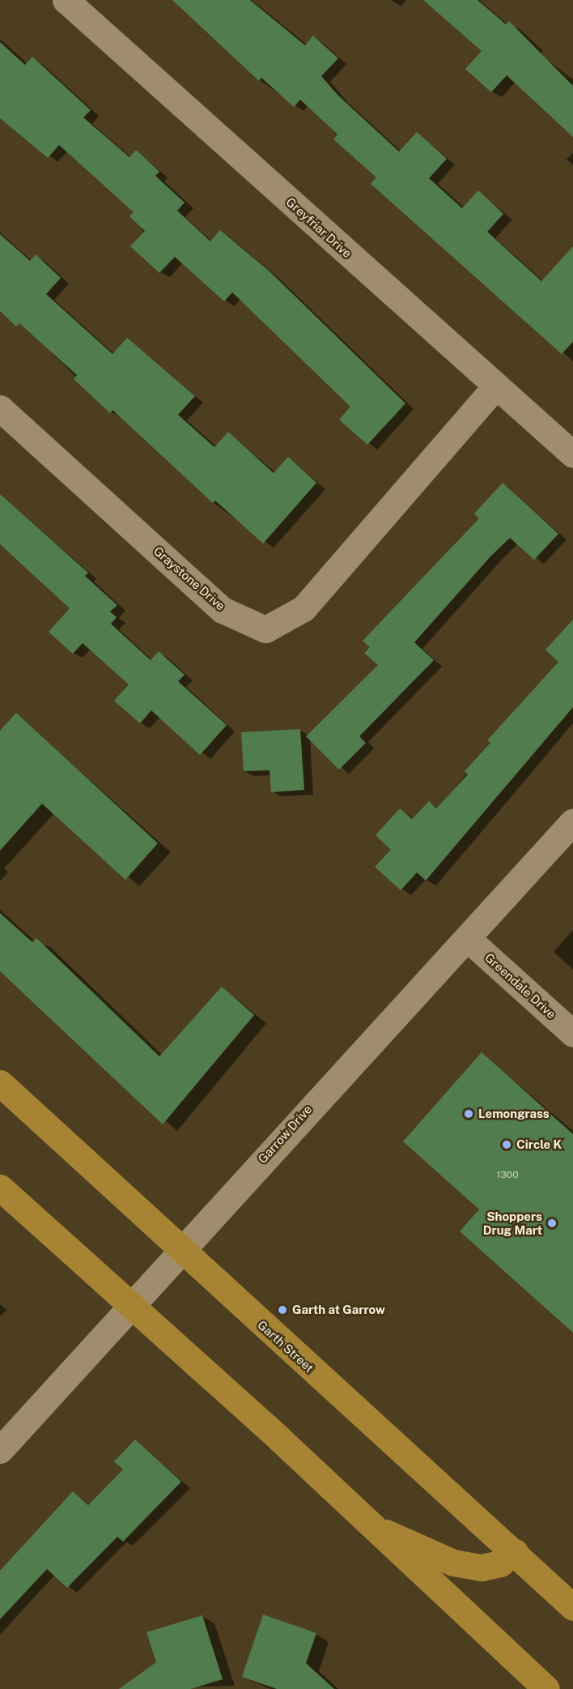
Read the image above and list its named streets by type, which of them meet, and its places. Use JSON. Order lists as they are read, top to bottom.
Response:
{
  "streets": {
    "main road": ["Garth Street"],
    "street": [
      "Greyfriar Drive",
      "Graystone Drive",
      "Greendale Drive",
      "Garrow Drive"
    ]
  },
  "crossings": [
    ["Greyfriar Drive", "Graystone Drive"],
    ["Greendale Drive", "Garrow Drive"],
    ["Garrow Drive", "Garth Street"]
  ],
  "places": [
    "Lemongrass",
    "Circle K",
    "Shoppers Drug Mart",
    "Garth at Garrow"
  ],
  "house_numbers": ["1300"]
}
